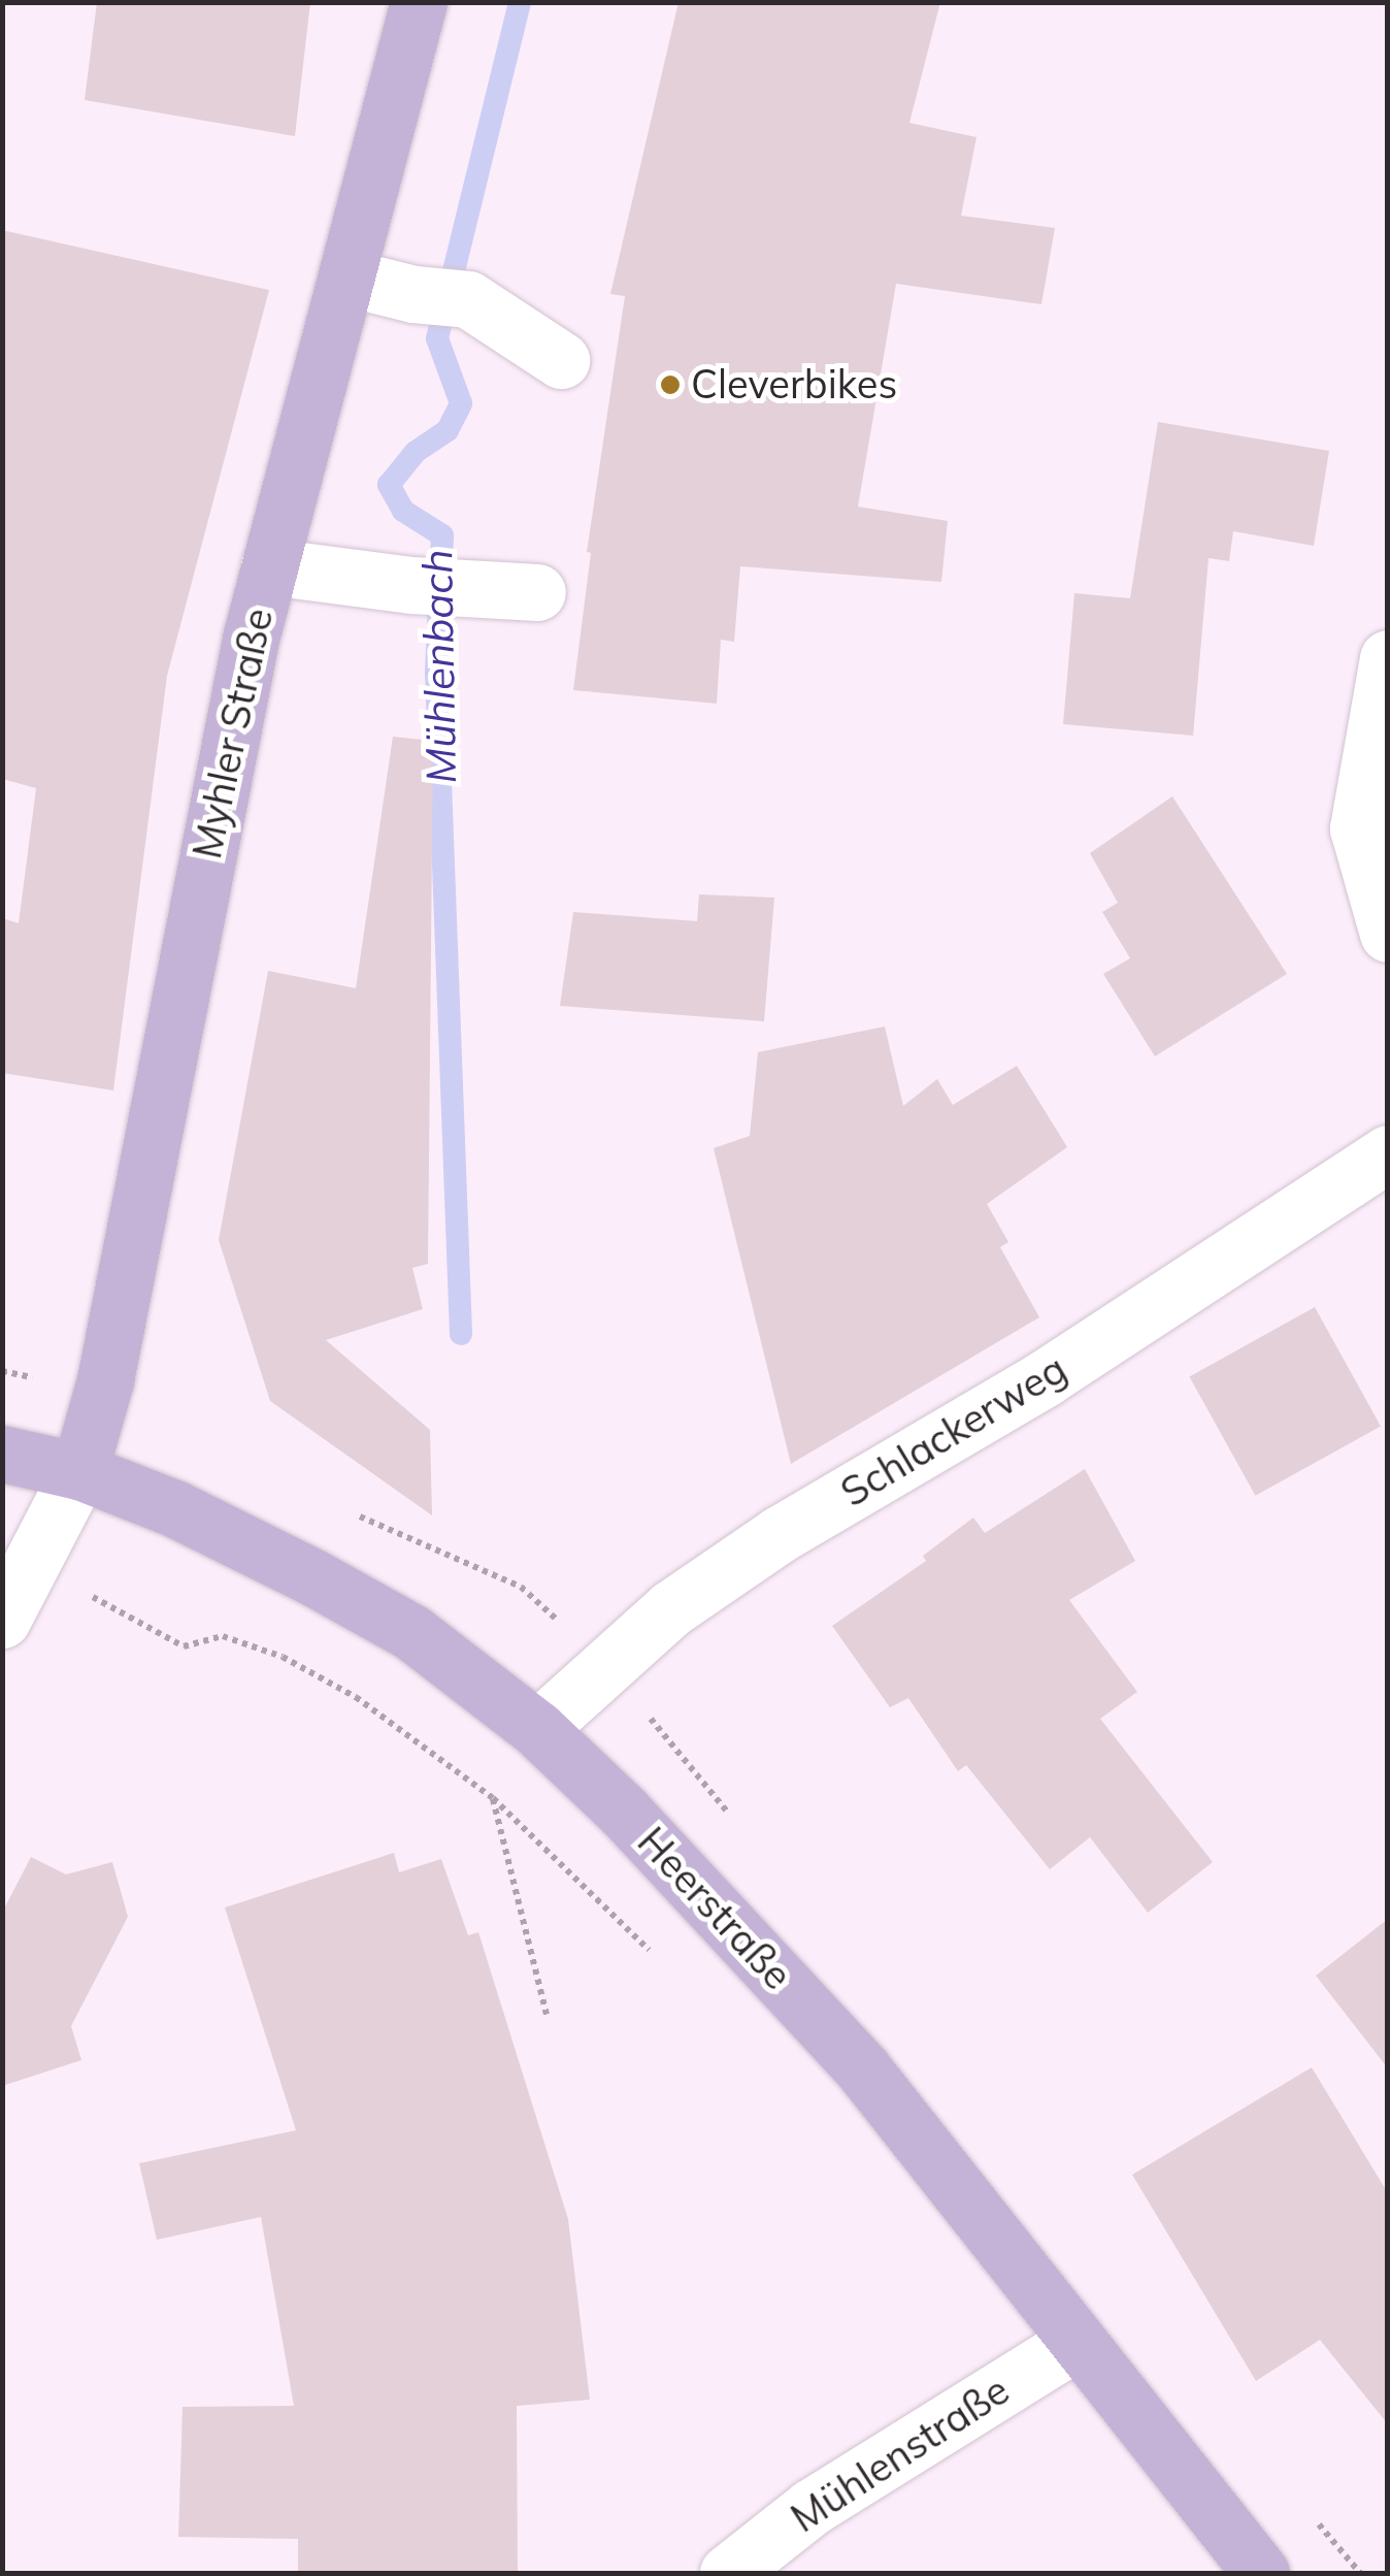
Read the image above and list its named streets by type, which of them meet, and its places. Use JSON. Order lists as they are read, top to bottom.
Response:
{
  "streets": {
    "main road": ["Myhler Straße", "Heerstraße"],
    "street": ["Schlackerweg", "Mühlenstraße"]
  },
  "crossings": [
    ["Myhler Straße", "Heerstraße"],
    ["Schlackerweg", "Heerstraße"],
    ["Heerstraße", "Mühlenstraße"]
  ],
  "water": ["Mühlenbach"],
  "places": ["Cleverbikes"]
}
